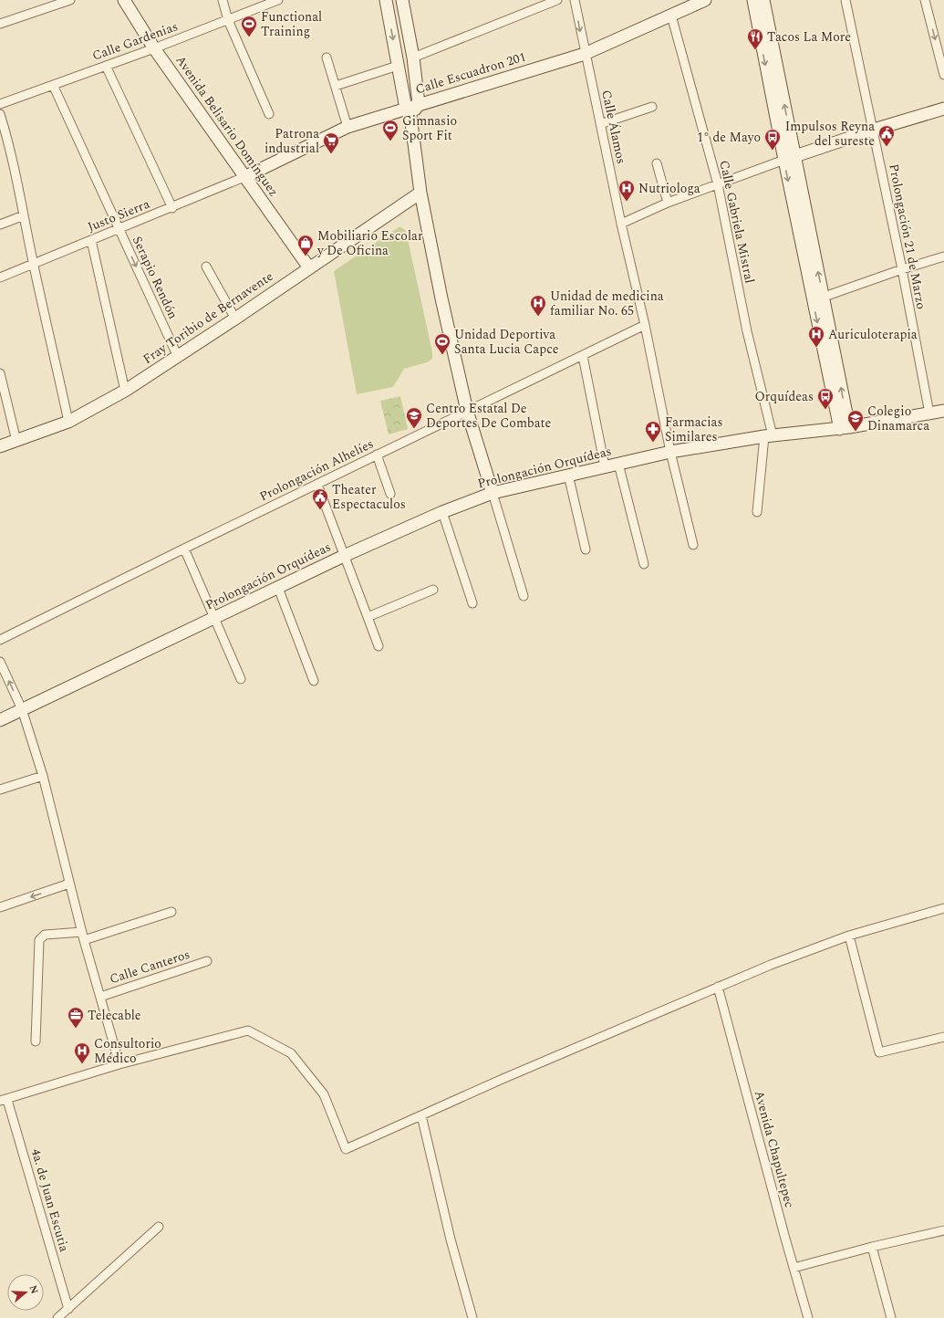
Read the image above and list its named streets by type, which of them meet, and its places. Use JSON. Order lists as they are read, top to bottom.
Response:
{
  "streets": {
    "street": [
      "Calle Gardenias",
      "Calle Escuadron 201",
      "Avenida Belisario Domínguez",
      "Calle Álamos",
      "Justo Sierra",
      "Calle Gabriela Mistral",
      "Prolongación 21 de Marzo",
      "Serapio Rendón",
      "Fray Toribio de Bernavente",
      "Prolongación Orquídeas",
      "Prolongación Alhelíes",
      "Calle Canteros",
      "Avenida Chapultepec",
      "4a. de Juan Escutia"
    ]
  },
  "crossings": [
    ["Calle Gardenias", "Avenida Belisario Domínguez"],
    ["Calle Gardenias", "Serapio Rendón"],
    ["Calle Escuadron 201", "Avenida Belisario Domínguez"],
    ["Calle Escuadron 201", "Calle Álamos"],
    ["Calle Escuadron 201", "Justo Sierra"],
    ["Calle Escuadron 201", "Calle Gabriela Mistral"],
    ["Avenida Belisario Domínguez", "Justo Sierra"],
    ["Avenida Belisario Domínguez", "Fray Toribio de Bernavente"],
    ["Calle Álamos", "Prolongación Orquídeas"],
    ["Calle Álamos", "Prolongación Alhelíes"],
    ["Justo Sierra", "Serapio Rendón"],
    ["Calle Gabriela Mistral", "Prolongación Orquídeas"],
    ["Prolongación 21 de Marzo", "Prolongación Orquídeas"],
    ["Serapio Rendón", "Fray Toribio de Bernavente"]
  ],
  "places": {
    "sports": ["Functional Training", "Gimnasio Sport Fit", "Unidad Deportiva Santa Lucia Capce"],
    "restaurant": ["Tacos La More"],
    "public building": ["Impulsos Reyna del sureste", "Theater Espectaculos"],
    "bus stop": ["1° de Mayo", "Orquídeas"],
    "supermarket": ["Patrona industrial"],
    "hospital": [
      "Nutriologa",
      "Unidad de medicina familiar No. 65",
      "Auriculoterapia",
      "Consultorio Médico"
    ],
    "shop": ["Mobiliario Escolar y De Oficina"],
    "school or university": ["Centro Estatal De Deportes De Combate", "Colegio Dinamarca"],
    "pharmacy": ["Farmacias Similares"],
    "office": ["Telecable"]
  },
  "north": "right"
}
